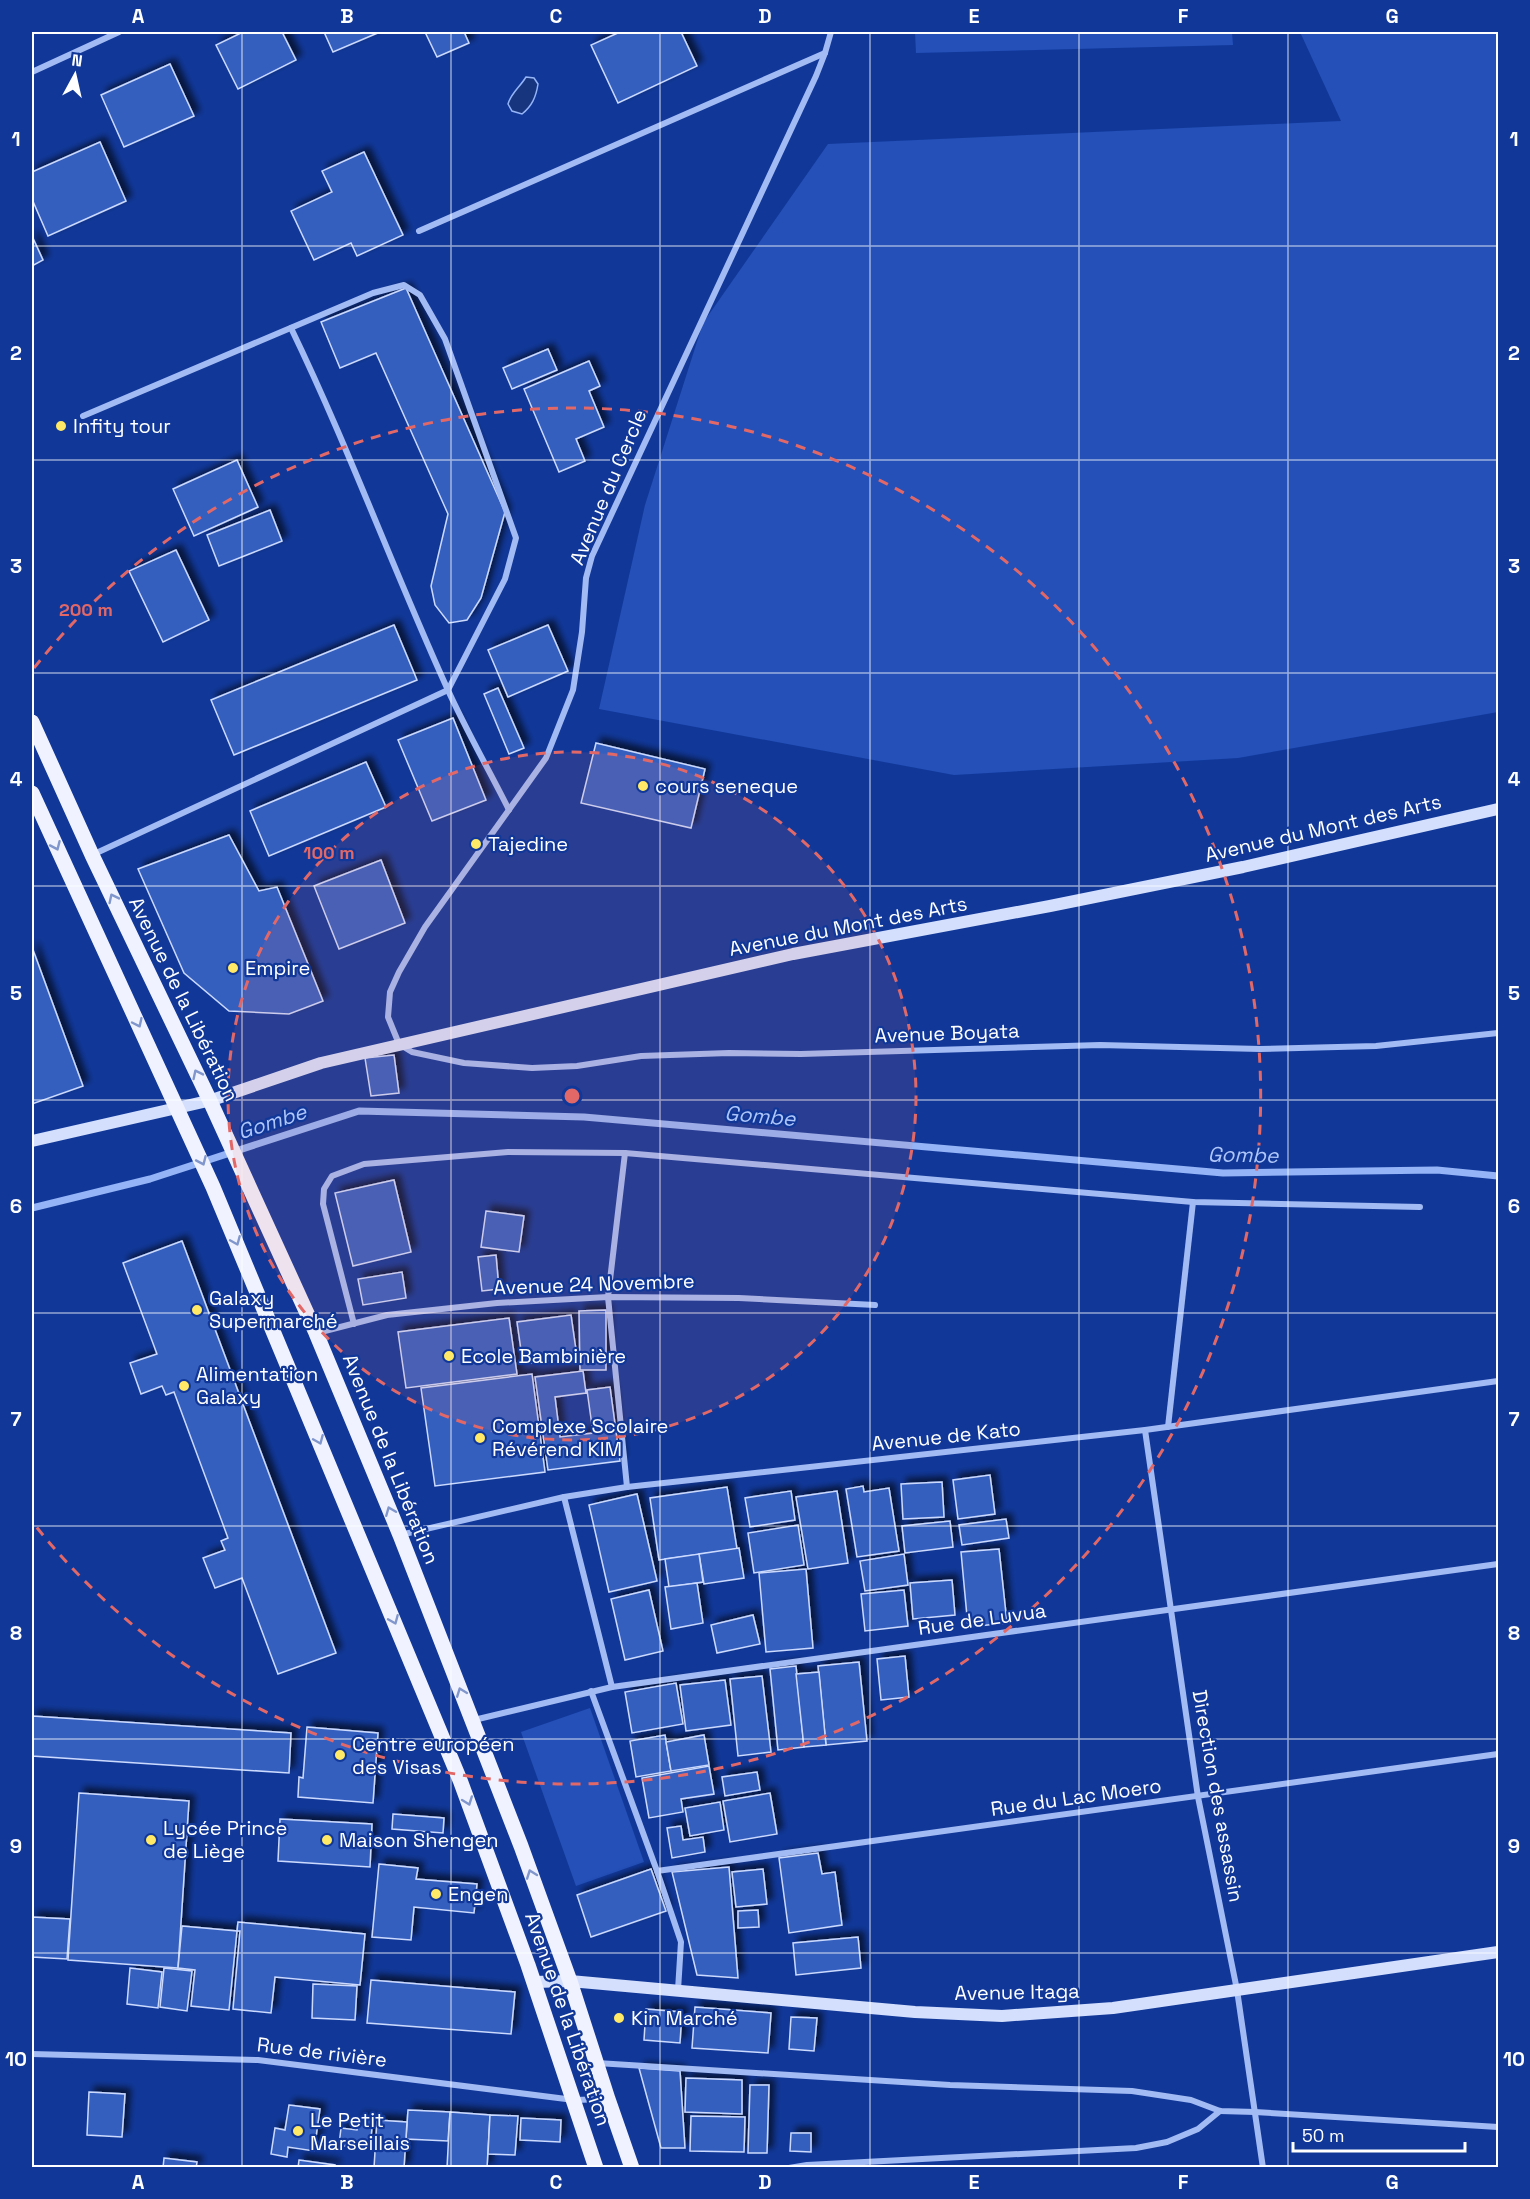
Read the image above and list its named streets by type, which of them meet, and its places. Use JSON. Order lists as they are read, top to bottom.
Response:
{
  "streets": {
    "main road": ["Avenue de la Libération"],
    "street": [
      "Avenue du Cercle",
      "Avenue du Mont des Arts",
      "Avenue Boyata",
      "Avenue 24 Novembre",
      "Avenue de Kato",
      "Rue de Luvua",
      "Direction des assassin",
      "Rue du Lac Moero",
      "Avenue Itaga",
      "Rue de rivière"
    ]
  },
  "crossings": [
    ["Avenue du Cercle", "Avenue du Mont des Arts"],
    ["Avenue du Cercle", "Avenue Boyata"],
    ["Avenue du Mont des Arts", "Avenue de la Libération"],
    ["Avenue du Mont des Arts", "Avenue Boyata"],
    ["Avenue de la Libération", "Avenue 24 Novembre"],
    ["Avenue de la Libération", "Avenue de Kato"],
    ["Avenue de la Libération", "Rue de Luvua"],
    ["Avenue de la Libération", "Avenue Itaga"],
    ["Avenue de la Libération", "Rue de rivière"],
    ["Avenue de Kato", "Direction des assassin"],
    ["Rue de Luvua", "Direction des assassin"],
    ["Direction des assassin", "Rue du Lac Moero"],
    ["Direction des assassin", "Avenue Itaga"]
  ],
  "water": ["Gombe"],
  "places": [
    "Infity tour",
    "cours seneque",
    "Tajedine",
    "Empire",
    "Galaxy Supermarché",
    "Ecole Bambinière",
    "Alimentation Galaxy",
    "Complexe Scolaire Révérend KIM",
    "Centre européen des Visas",
    "Lycée Prince de Liège",
    "Maison Shengen",
    "Engen",
    "Kin Marché",
    "Le Petit Marseillais"
  ],
  "scale_bar": "50 m",
  "north": "top",
  "grid": {
    "columns": [
      "A",
      "B",
      "C",
      "D",
      "E",
      "F",
      "G"
    ],
    "rows": [
      "1",
      "2",
      "3",
      "4",
      "5",
      "6",
      "7",
      "8",
      "9",
      "10"
    ]
  },
  "rings": ["200 m", "100 m"]
}
